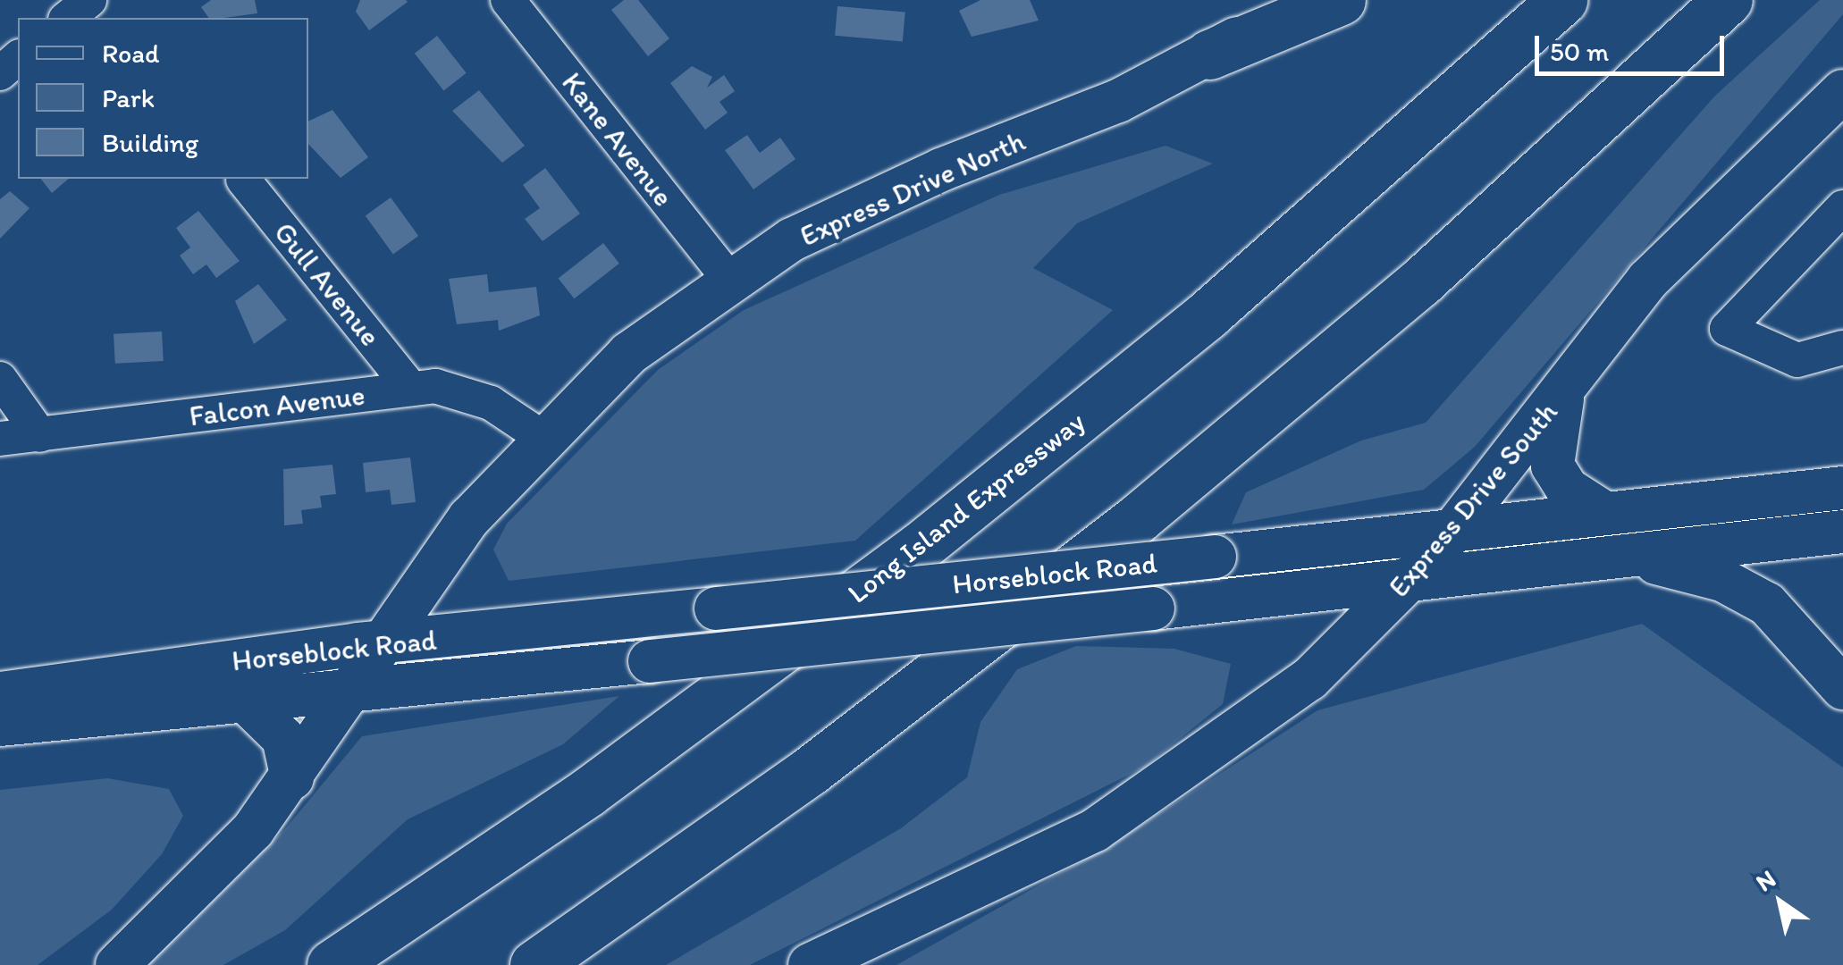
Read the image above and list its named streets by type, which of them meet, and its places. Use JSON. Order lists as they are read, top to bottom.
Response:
{
  "streets": {
    "highway": ["Long Island Expressway"],
    "main road": ["Express Drive North", "Express Drive South", "Horseblock Road"],
    "street": ["Kane Avenue", "Gull Avenue", "Falcon Avenue"]
  },
  "crossings": [
    ["Kane Avenue", "Express Drive North"],
    ["Express Drive North", "Falcon Avenue"],
    ["Express Drive North", "Horseblock Road"],
    ["Gull Avenue", "Falcon Avenue"],
    ["Express Drive South", "Horseblock Road"]
  ],
  "legend": ["Road", "Park", "Building"],
  "scale_bar": "50 m",
  "north": "top left"
}
